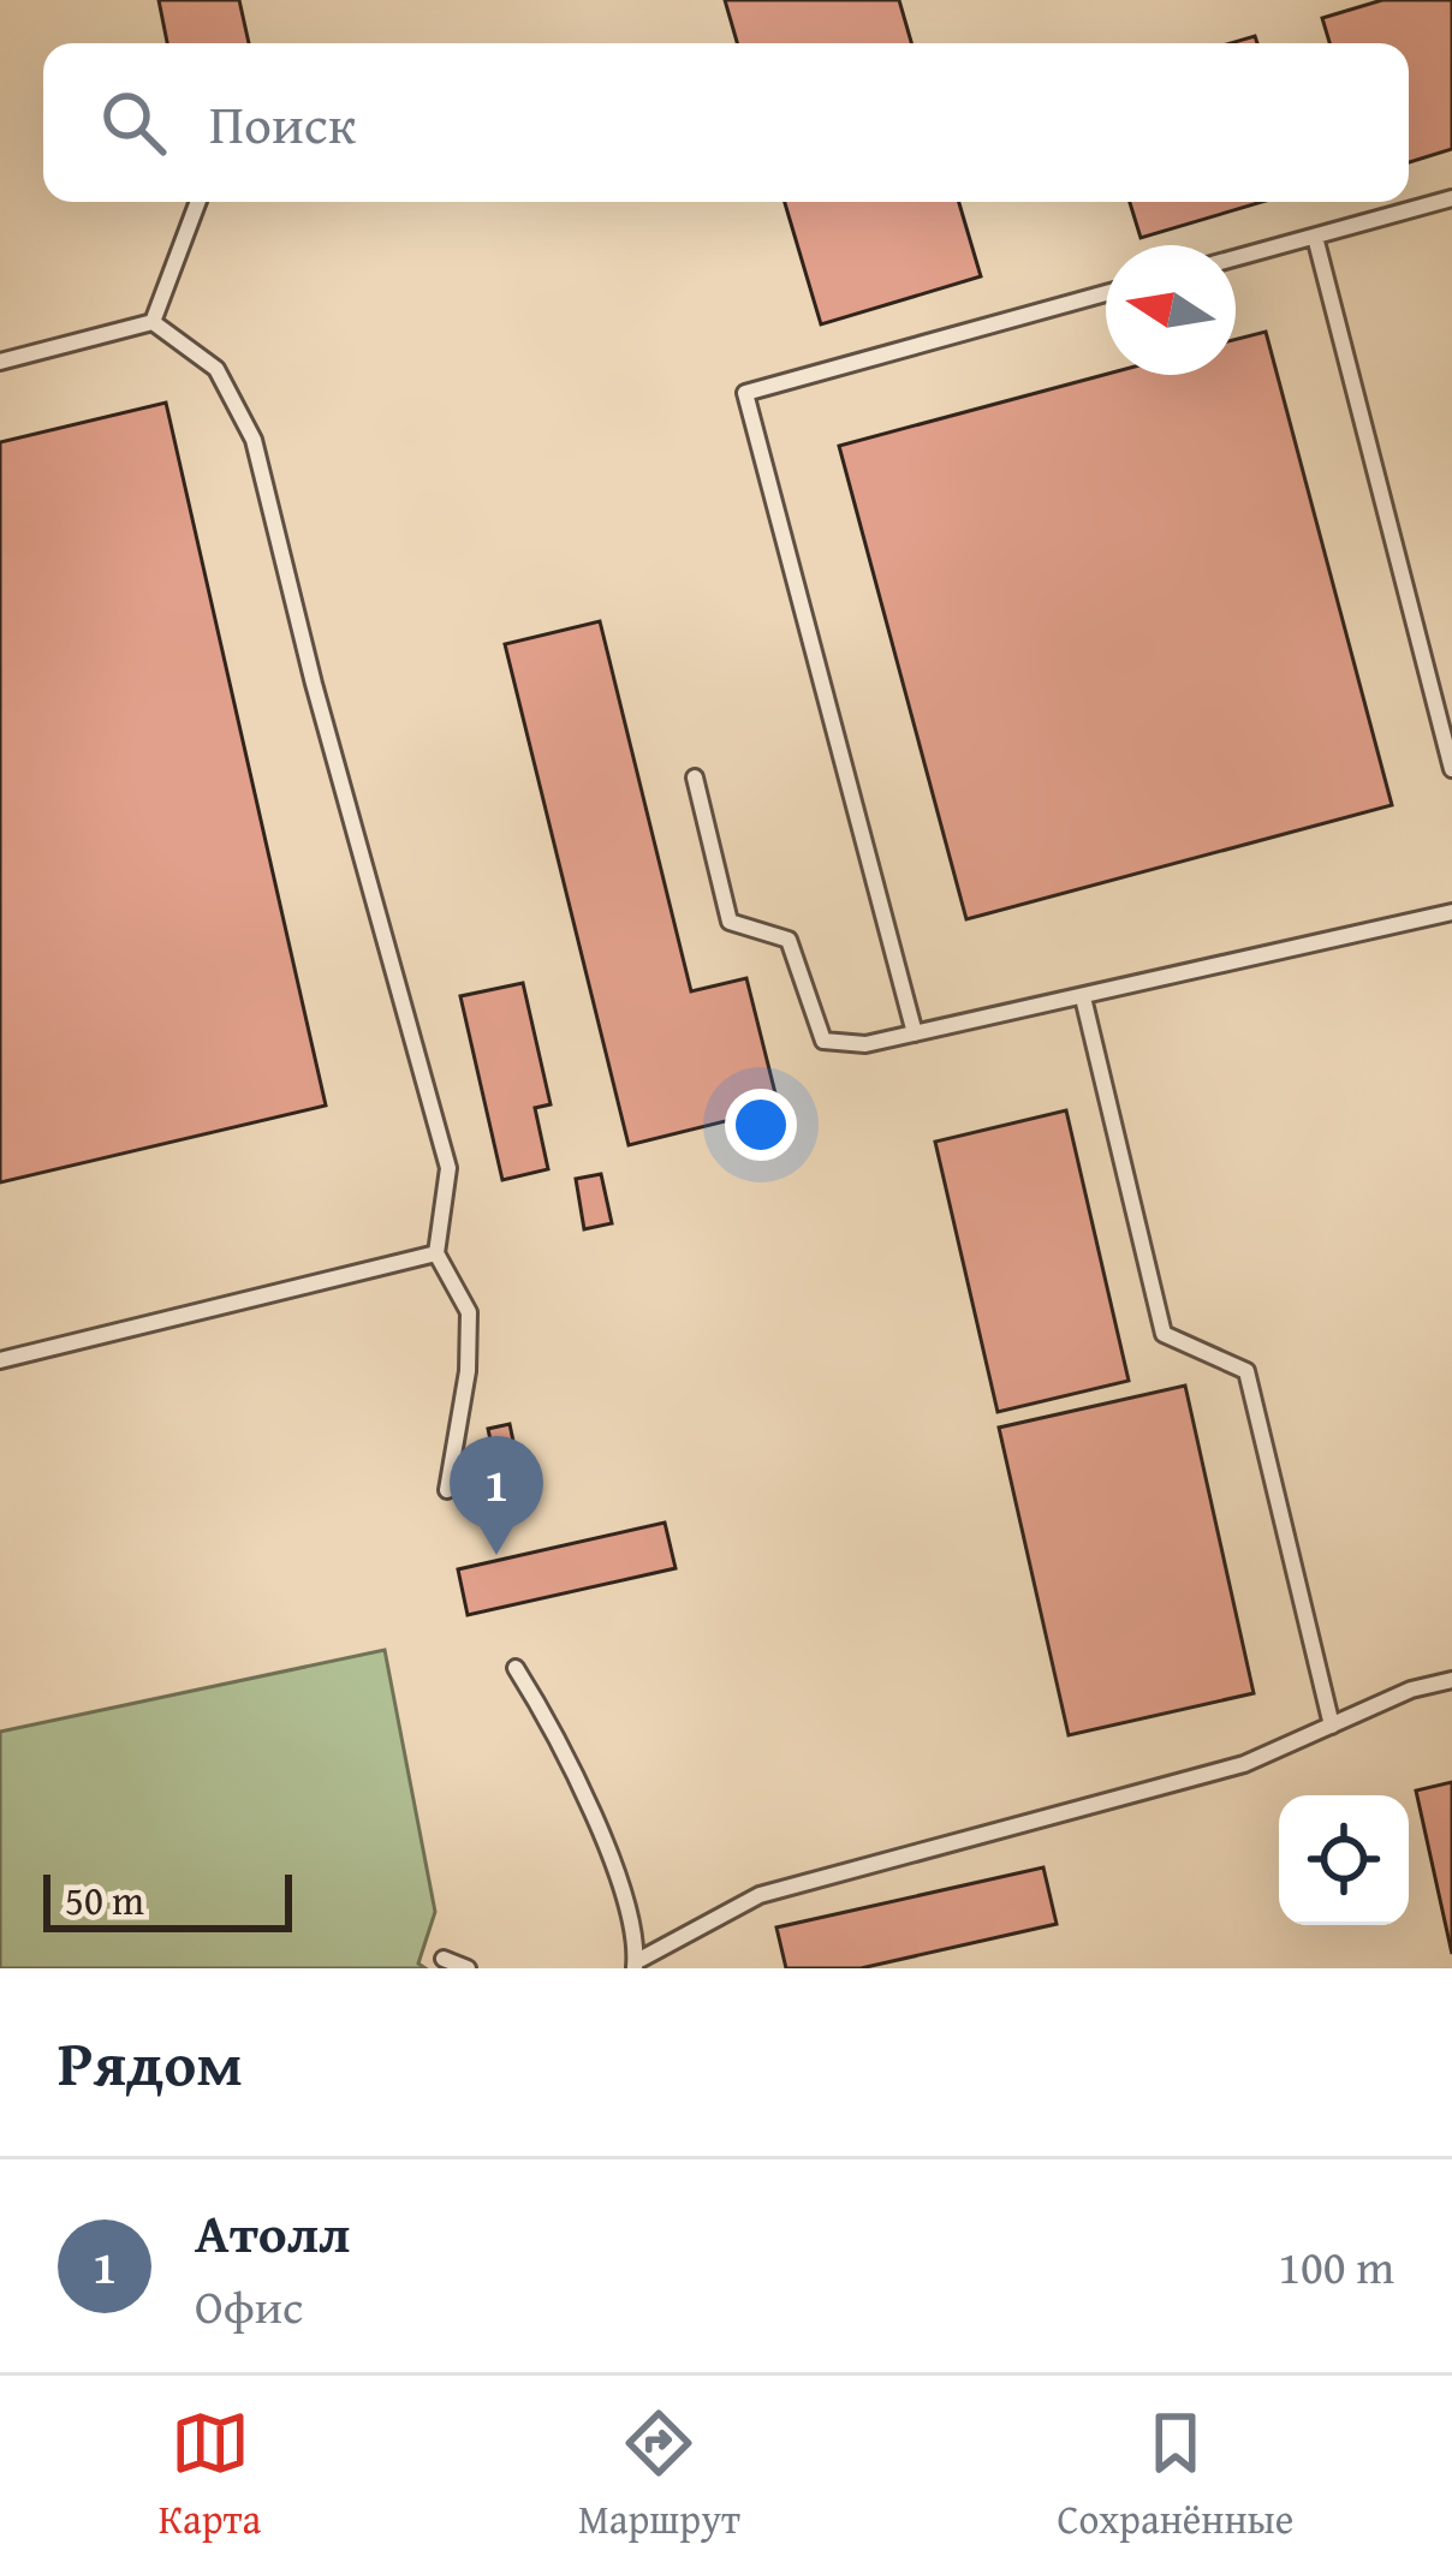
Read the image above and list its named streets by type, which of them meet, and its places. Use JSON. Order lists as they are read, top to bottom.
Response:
{
  "scale_bar": "50 m",
  "north": "left",
  "page": {
    "search": "Поиск",
    "pins": "1",
    "scale": "50 m",
    "heading": "Рядом",
    "list": [
      {
        "mark": "1",
        "name": "Атолл",
        "note": "Офис",
        "value": "100 m"
      }
    ],
    "nav": ["Карта", "Маршрут", "Сохранённые"]
  }
}
